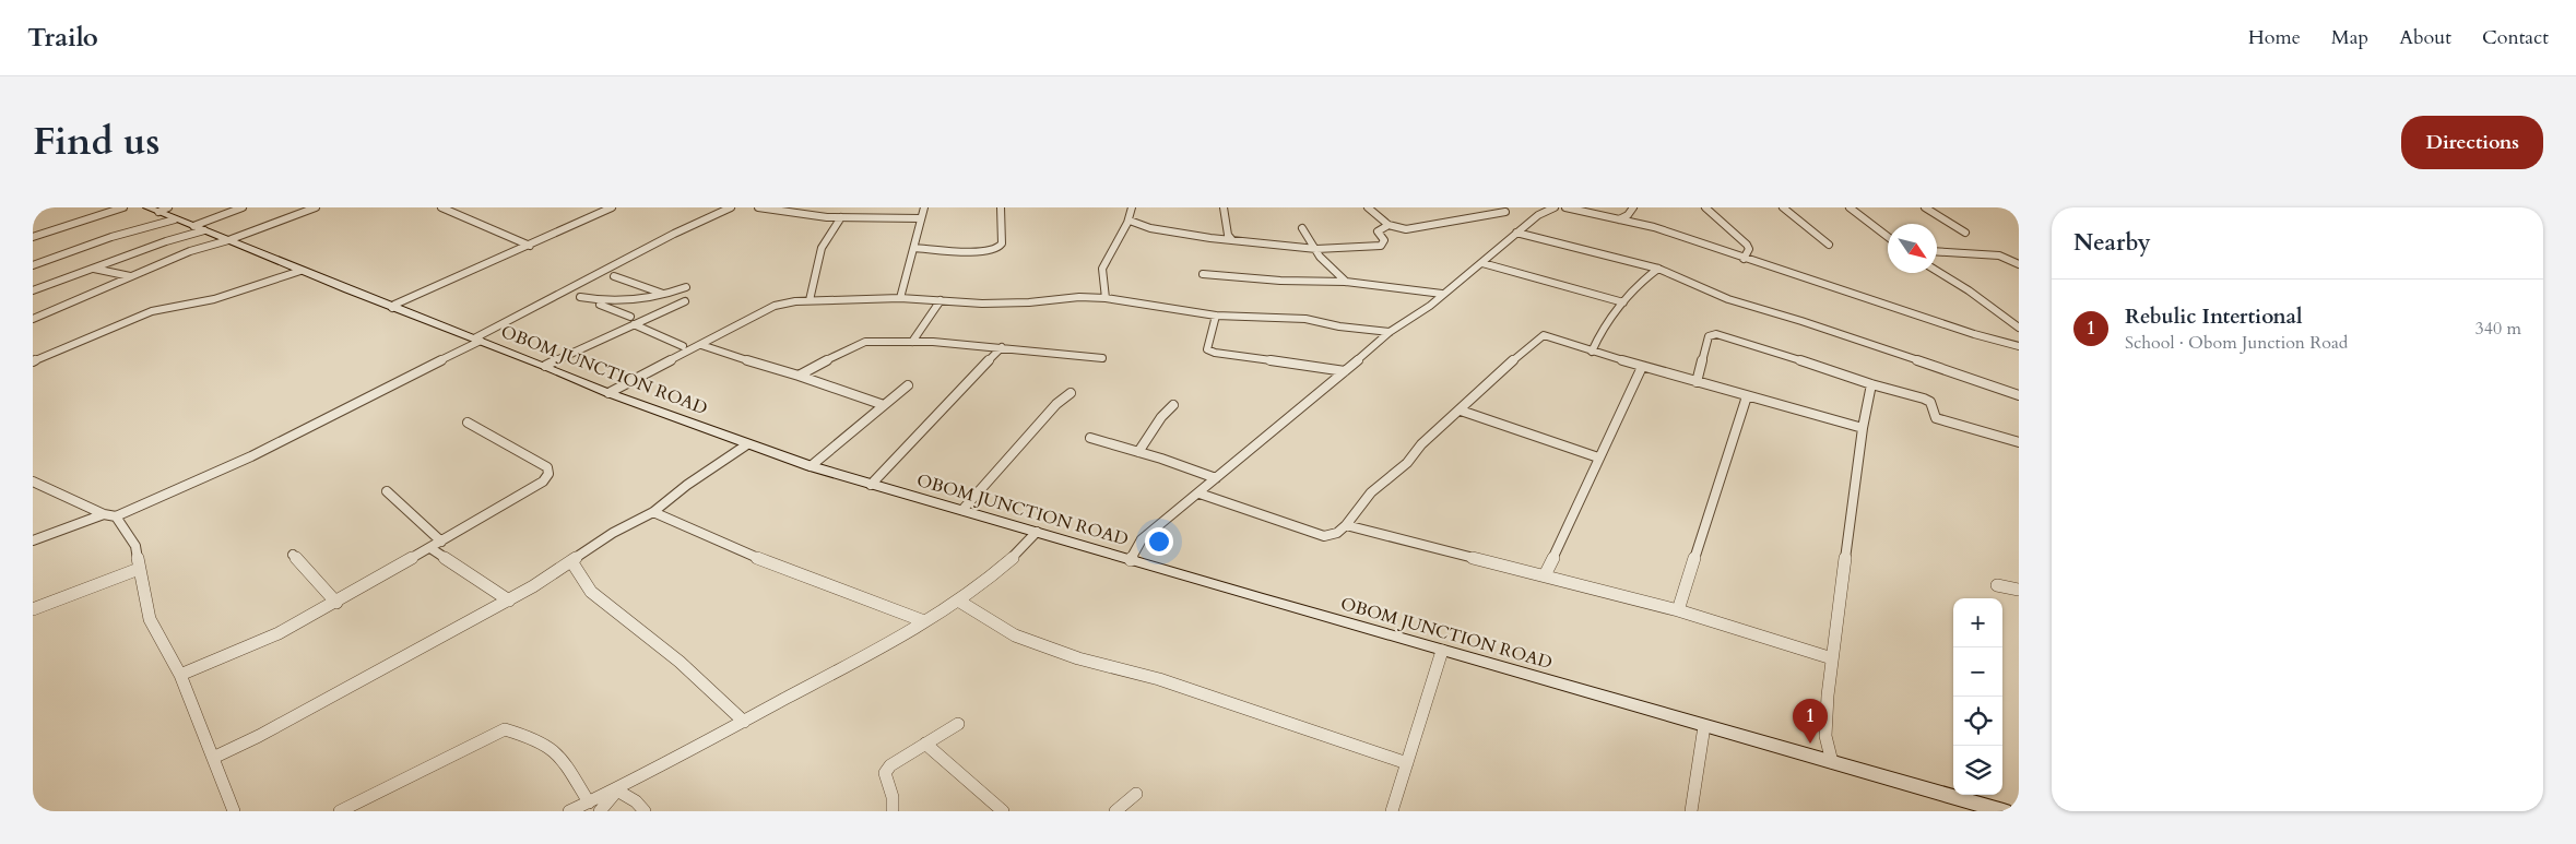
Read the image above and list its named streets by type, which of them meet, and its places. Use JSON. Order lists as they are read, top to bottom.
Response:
{
  "streets": {
    "main road": ["OBOM JUNCTION ROAD"]
  },
  "north": "bottom right",
  "page": {
    "header": "Trailo",
    "nav": [
      "Home",
      "Map",
      "About",
      "Contact"
    ],
    "title": "Find us",
    "buttons": "Directions",
    "heading": "Nearby",
    "list": [
      {
        "mark": "1",
        "name": "Rebulic Intertional",
        "note": "School · Obom Junction Road",
        "value": "340 m"
      }
    ],
    "map_buttons": ["+", "−"],
    "pins": "1"
  }
}
